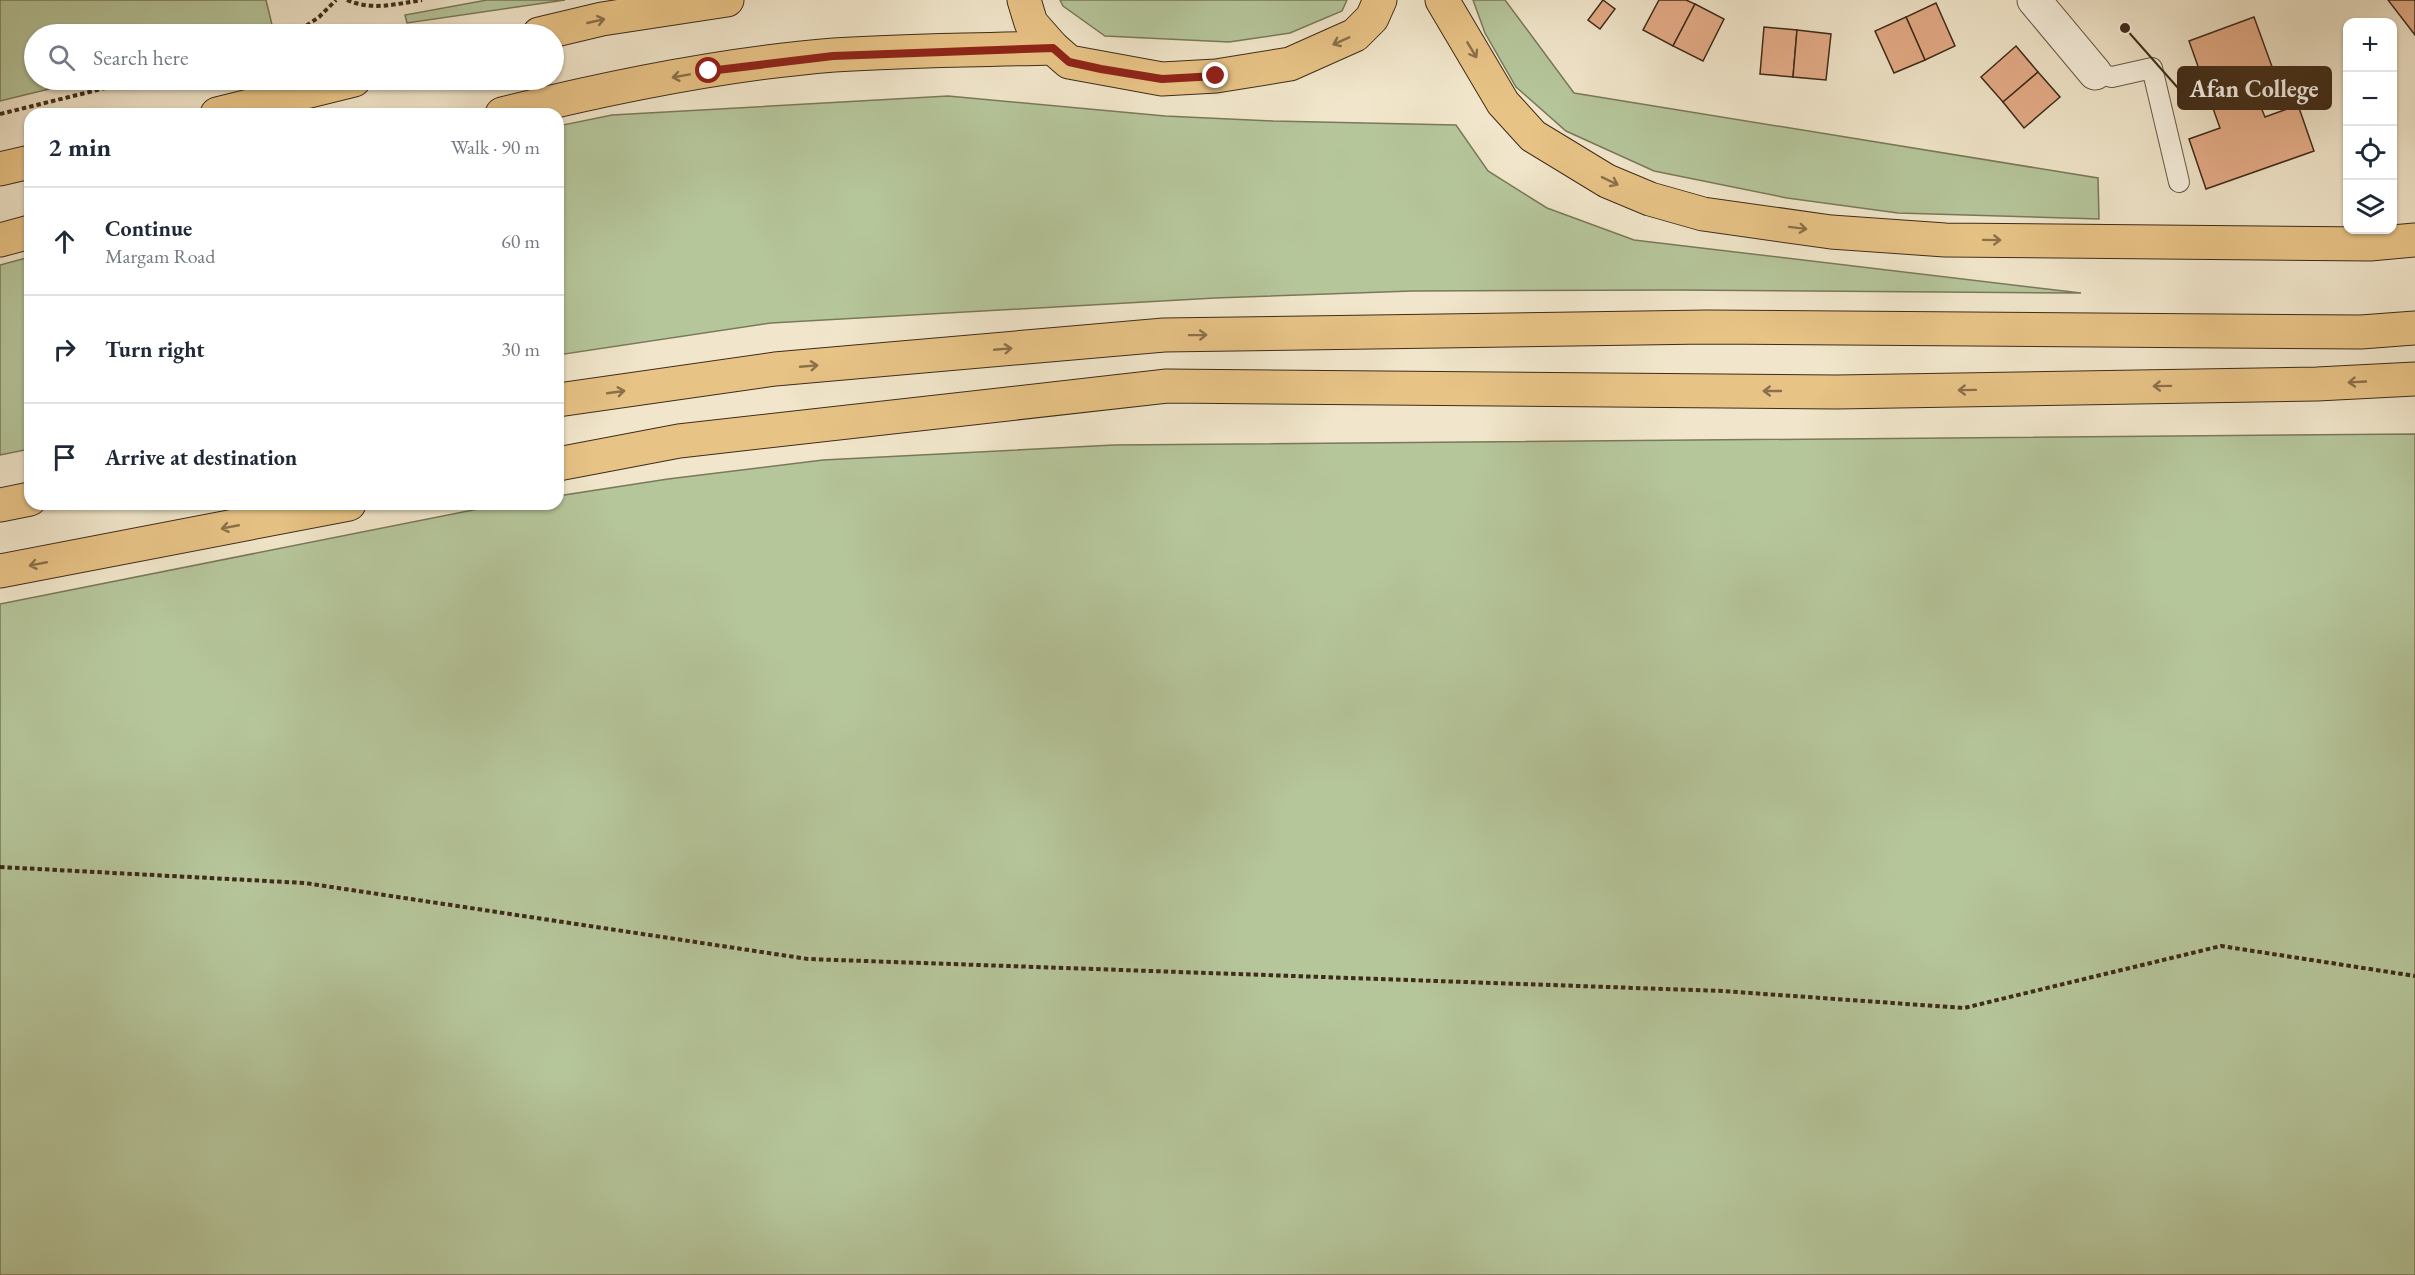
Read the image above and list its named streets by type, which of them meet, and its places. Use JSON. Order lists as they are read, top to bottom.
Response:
{
  "places": ["Afan College"],
  "page": {
    "map_buttons": ["+", "−"],
    "search": "Search here",
    "heading": ["2 min", "Walk · 90 m"],
    "list": [
      ["Continue", "Margam Road", "60 m"],
      ["Turn right", "30 m"],
      "Arrive at destination"
    ]
  }
}
